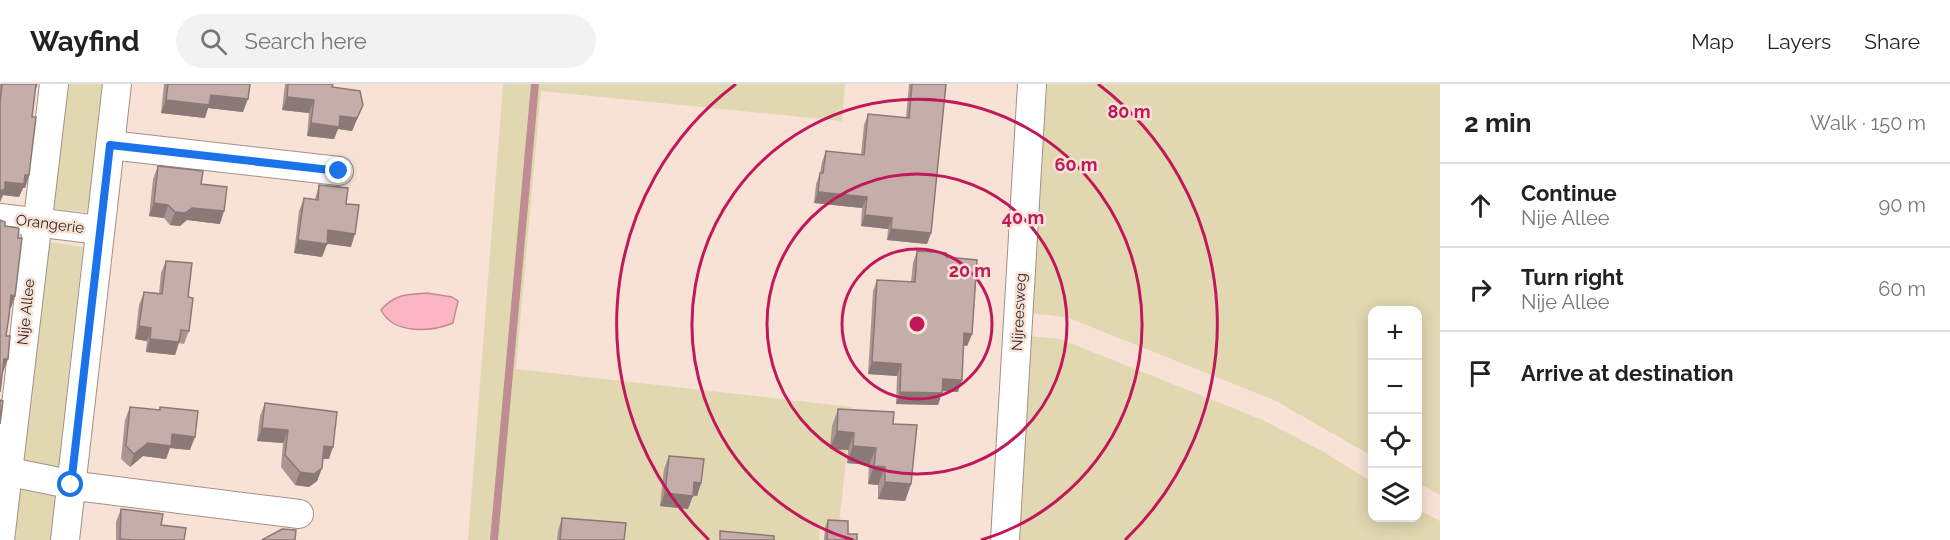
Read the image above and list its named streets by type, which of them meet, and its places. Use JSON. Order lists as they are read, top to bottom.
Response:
{
  "streets": {
    "street": ["Orangerie", "Nije Allee", "Nijreesweg"]
  },
  "crossings": [
    ["Orangerie", "Nije Allee"]
  ],
  "page": {
    "header": "Wayfind",
    "search": "Search here",
    "nav": ["Map", "Layers", "Share"],
    "heading": ["2 min", "Walk · 150 m"],
    "list": [
      ["Continue", "Nije Allee", "90 m"],
      ["Turn right", "Nije Allee", "60 m"],
      "Arrive at destination"
    ],
    "map_buttons": ["+", "−"]
  },
  "rings": [
    "80 m",
    "60 m",
    "40 m",
    "20 m"
  ]
}
